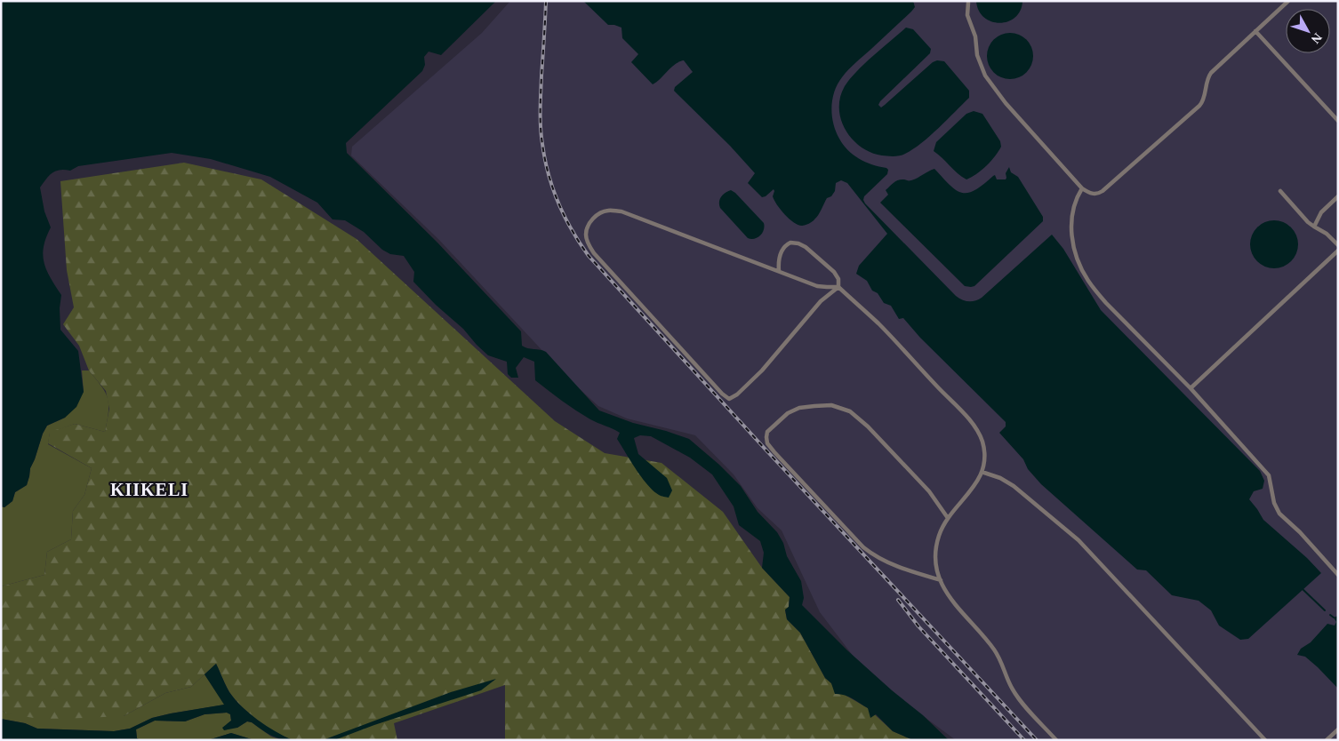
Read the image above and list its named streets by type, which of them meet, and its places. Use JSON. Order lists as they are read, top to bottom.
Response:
{
  "districts": ["KIIKELI"],
  "north": "bottom right"
}
